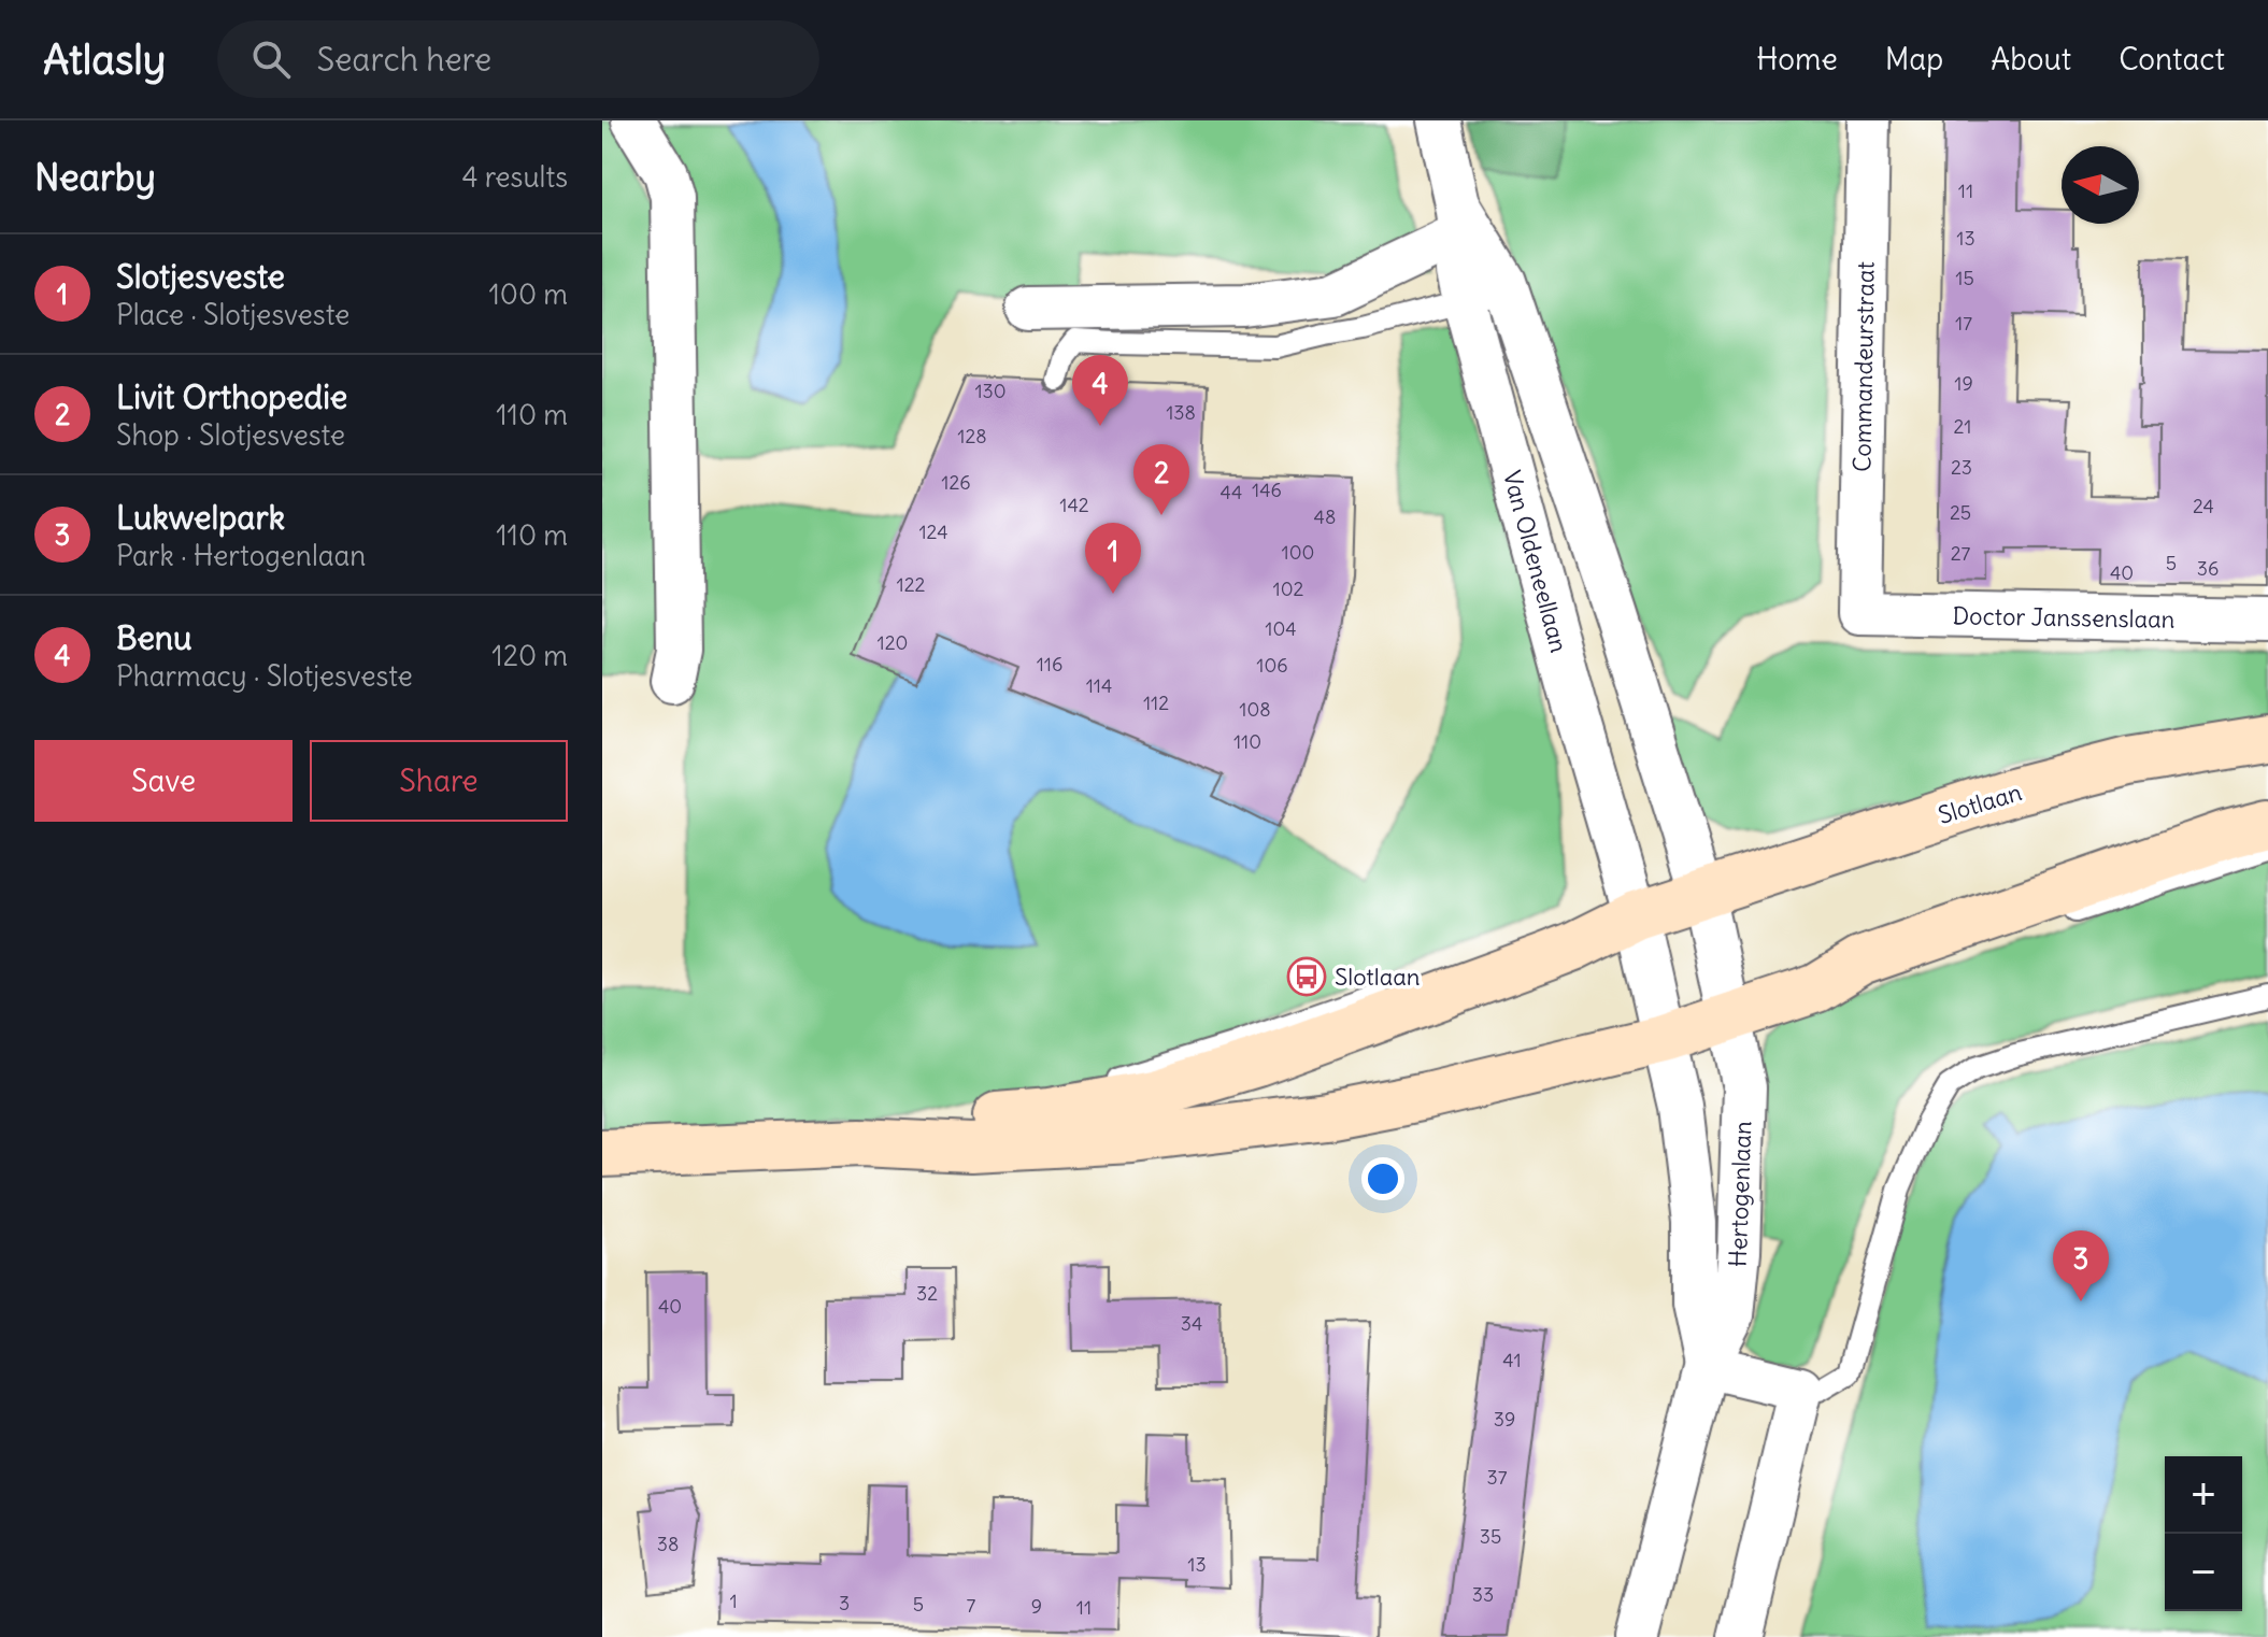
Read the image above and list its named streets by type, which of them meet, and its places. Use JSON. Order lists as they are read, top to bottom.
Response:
{
  "streets": {
    "street": [
      "Commandeurstraat",
      "Van Oldeneellaan",
      "Doctor Janssenslaan",
      "Slotlaan",
      "Hertogenlaan"
    ]
  },
  "crossings": [
    ["Commandeurstraat", "Doctor Janssenslaan"],
    ["Van Oldeneellaan", "Slotlaan"],
    ["Van Oldeneellaan", "Hertogenlaan"],
    ["Slotlaan", "Hertogenlaan"]
  ],
  "places": {
    "bus stop": ["Slotlaan"]
  },
  "house_numbers": [
    "11",
    "13",
    "15",
    "17",
    "19",
    "130",
    "138",
    "21",
    "128",
    "23",
    "126",
    "146",
    "44",
    "142",
    "24",
    "25",
    "48",
    "124",
    "100",
    "27",
    "5",
    "36",
    "40",
    "122",
    "102",
    "104",
    "120",
    "116",
    "106",
    "114",
    "112",
    "108",
    "110",
    "32",
    "40",
    "34",
    "41",
    "39",
    "37",
    "35",
    "38",
    "13",
    "33",
    "1",
    "3",
    "5",
    "7",
    "9",
    "11"
  ],
  "north": "left",
  "page": {
    "header": "Atlasly",
    "search": "Search here",
    "nav": [
      "Home",
      "Map",
      "About",
      "Contact"
    ],
    "heading": ["Nearby", "4 results"],
    "list": [
      {
        "mark": "1",
        "name": "Slotjesveste",
        "note": "Place · Slotjesveste",
        "value": "100 m"
      },
      {
        "mark": "2",
        "name": "Livit Orthopedie",
        "note": "Shop · Slotjesveste",
        "value": "110 m"
      },
      {
        "mark": "3",
        "name": "Lukwelpark",
        "note": "Park · Hertogenlaan",
        "value": "110 m"
      },
      {
        "mark": "4",
        "name": "Benu",
        "note": "Pharmacy · Slotjesveste",
        "value": "120 m"
      }
    ],
    "pins": [
      "4",
      "2",
      "1",
      "3"
    ],
    "buttons": ["Save", "Share"],
    "map_buttons": ["+", "−"]
  }
}
